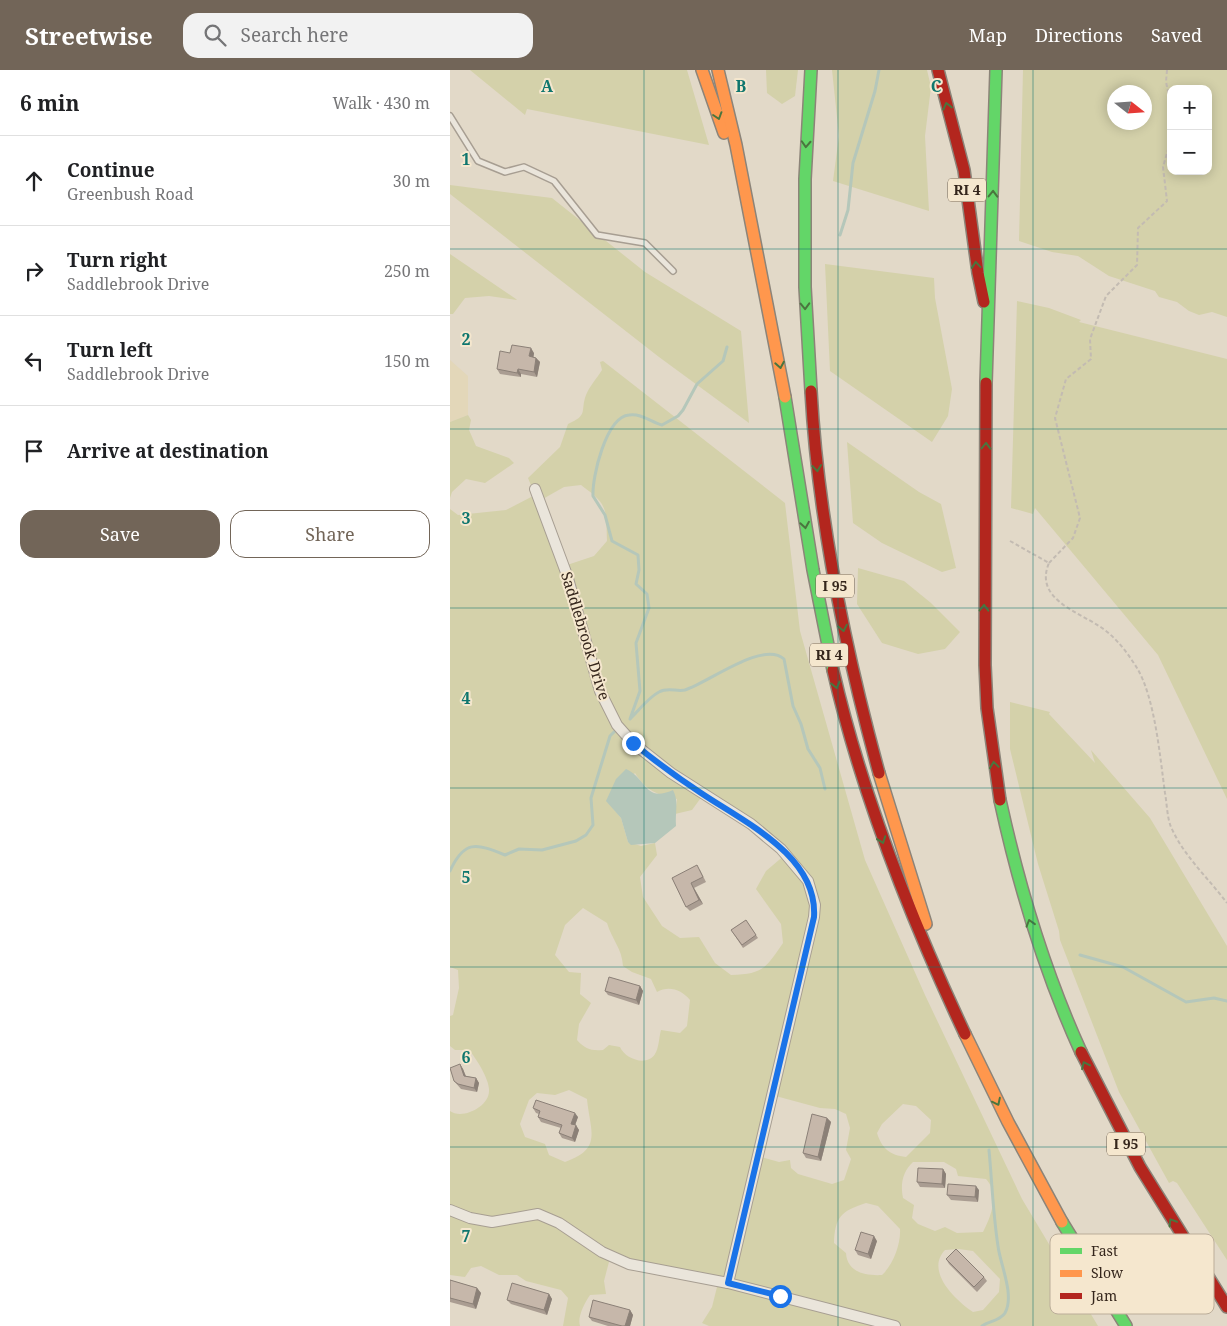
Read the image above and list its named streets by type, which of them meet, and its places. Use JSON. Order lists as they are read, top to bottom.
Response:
{
  "streets": {
    "highway": ["RI 4", "I 95"],
    "street": ["Saddlebrook Drive"]
  },
  "crossings": [
    ["RI 4", "I 95"]
  ],
  "legend": ["Fast", "Slow", "Jam"],
  "north": "right",
  "page": {
    "header": "Streetwise",
    "search": "Search here",
    "nav": ["Map", "Directions", "Saved"],
    "heading": ["6 min", "Walk · 430 m"],
    "map_buttons": ["+", "−"],
    "list": [
      ["Continue", "Greenbush Road", "30 m"],
      ["Turn right", "Saddlebrook Drive", "250 m"],
      ["Turn left", "Saddlebrook Drive", "150 m"],
      "Arrive at destination"
    ],
    "buttons": ["Save", "Share"]
  },
  "grid": {
    "columns": ["A", "B", "C"],
    "rows": [
      "1",
      "2",
      "3",
      "4",
      "5",
      "6",
      "7"
    ]
  }
}
